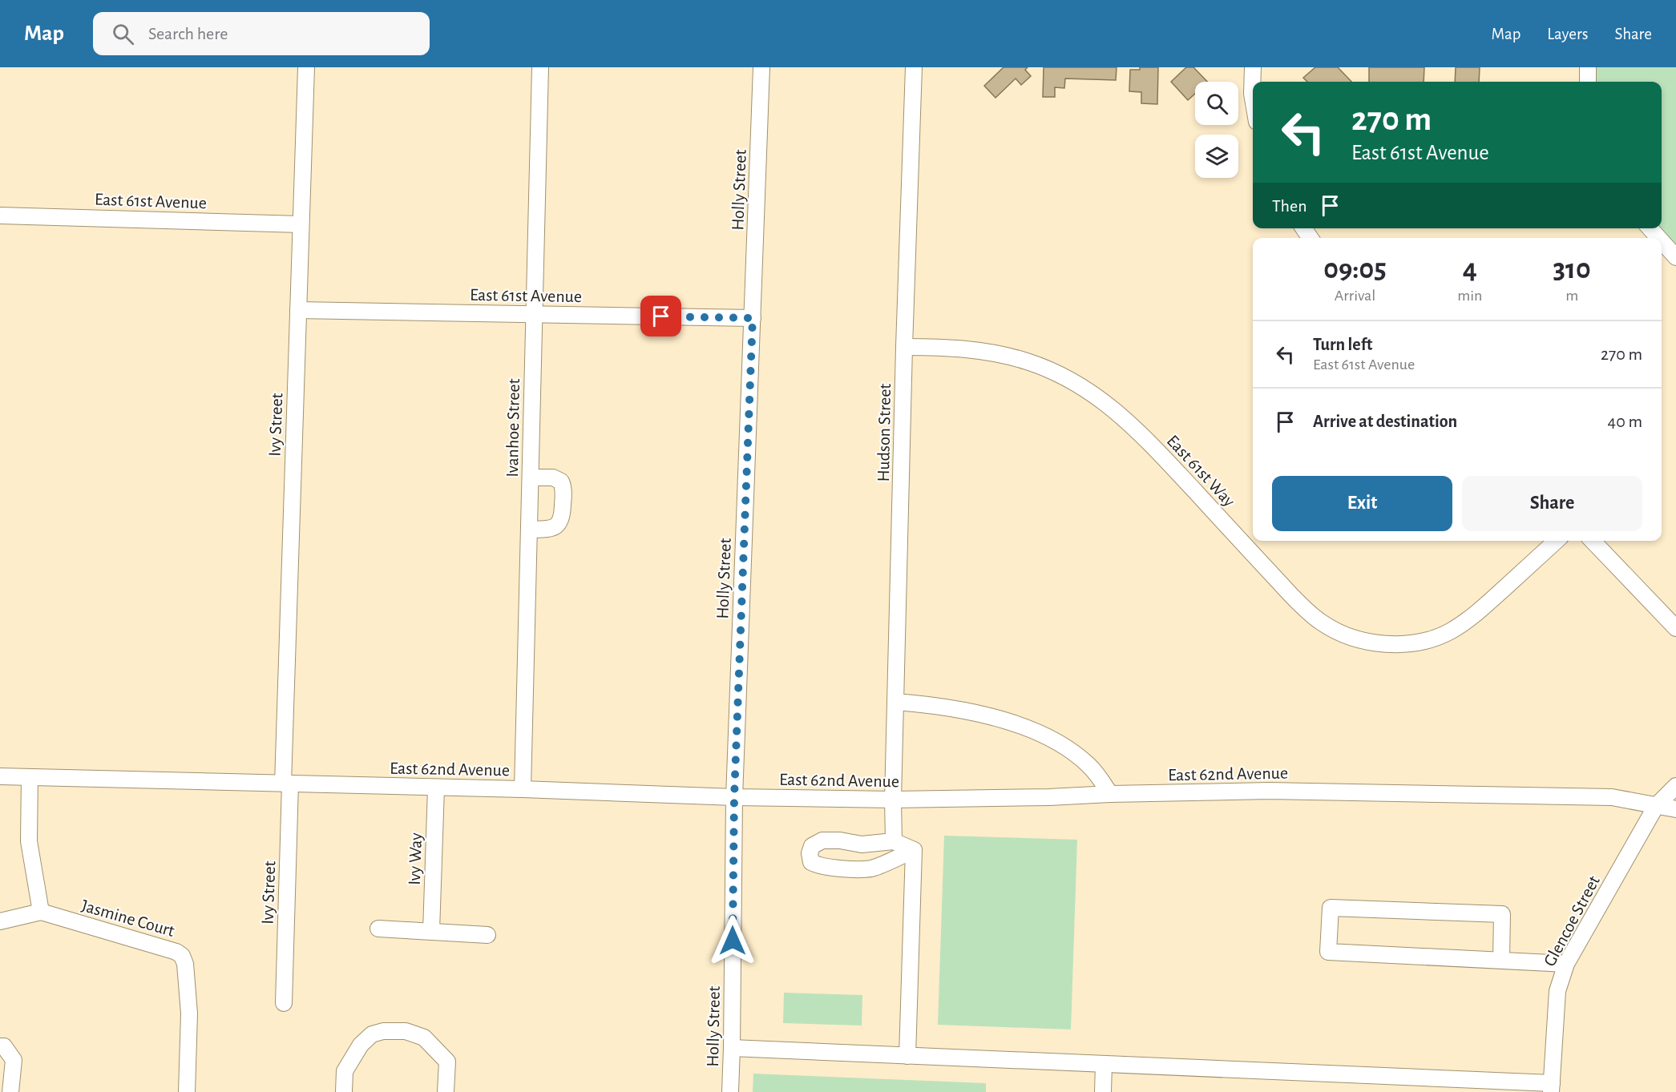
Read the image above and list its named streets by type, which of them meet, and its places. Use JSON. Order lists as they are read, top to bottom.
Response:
{
  "streets": {
    "street": [
      "Holly Street",
      "East 61st Avenue",
      "Ivy Street",
      "Ivanhoe Street",
      "Hudson Street",
      "East 61st Way",
      "East 62nd Avenue",
      "Ivy Way",
      "Jasmine Court",
      "Glencoe Street"
    ]
  },
  "crossings": [
    ["Holly Street", "East 61st Avenue"],
    ["Holly Street", "East 62nd Avenue"],
    ["East 61st Avenue", "Ivy Street"],
    ["East 61st Avenue", "Ivanhoe Street"],
    ["Ivy Street", "East 62nd Avenue"],
    ["Ivanhoe Street", "East 62nd Avenue"],
    ["Hudson Street", "East 61st Way"],
    ["Hudson Street", "East 62nd Avenue"],
    ["East 62nd Avenue", "Ivy Way"],
    ["East 62nd Avenue", "Glencoe Street"]
  ],
  "page": {
    "header": "Map",
    "search": "Search here",
    "nav": ["Map", "Layers", "Share"],
    "turn": ["270 m", "East 61st Avenue"],
    "then": "Then",
    "eta": [
      "09:05",
      "Arrival",
      "4",
      "min",
      "310",
      "m"
    ],
    "list": [
      {
        "name": "Turn left",
        "note": "East 61st Avenue",
        "value": "270 m"
      },
      {
        "name": "Arrive at destination",
        "value": "40 m"
      }
    ],
    "buttons": ["Exit", "Share"]
  }
}
